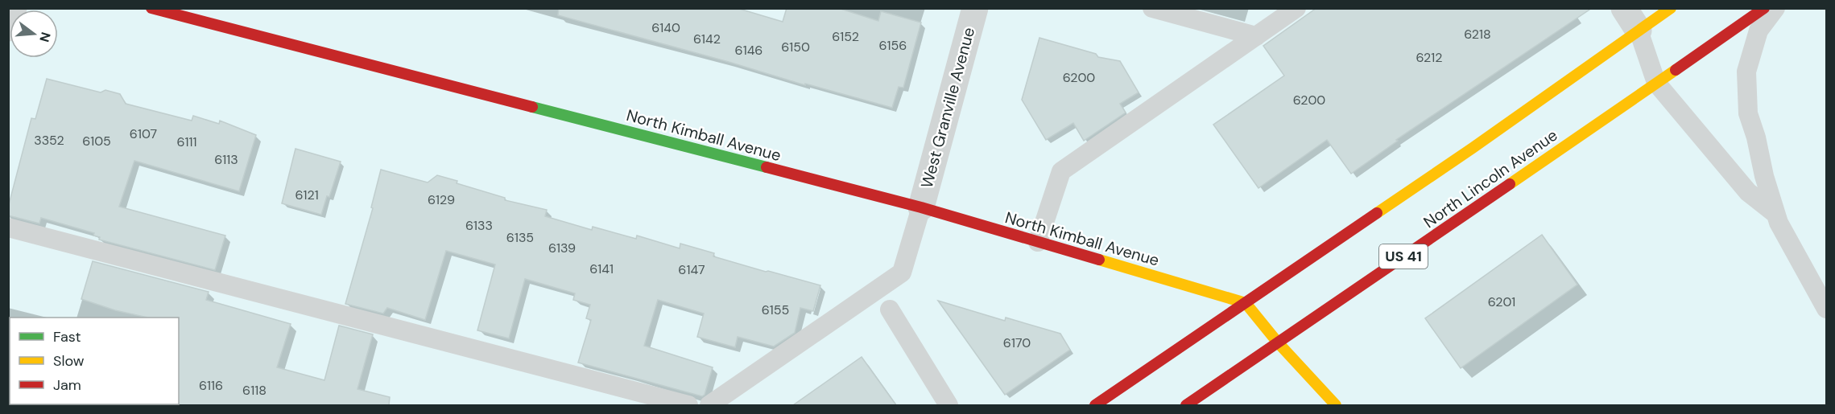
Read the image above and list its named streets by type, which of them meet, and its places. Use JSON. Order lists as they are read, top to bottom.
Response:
{
  "streets": {
    "main road": ["North Kimball Avenue", "North Lincoln Avenue", "US 41"],
    "street": ["West Granville Avenue"]
  },
  "crossings": [
    ["West Granville Avenue", "North Kimball Avenue"]
  ],
  "house_numbers": [
    "6140",
    "6218",
    "6152",
    "6142",
    "6156",
    "6150",
    "6146",
    "6212",
    "6200",
    "6200",
    "6107",
    "3352",
    "6105",
    "6111",
    "6113",
    "6121",
    "6129",
    "6133",
    "6135",
    "6139",
    "6141",
    "6147",
    "6201",
    "6155",
    "6170",
    "6116",
    "6118"
  ],
  "legend": ["Fast", "Slow", "Jam"],
  "north": "right"
}
